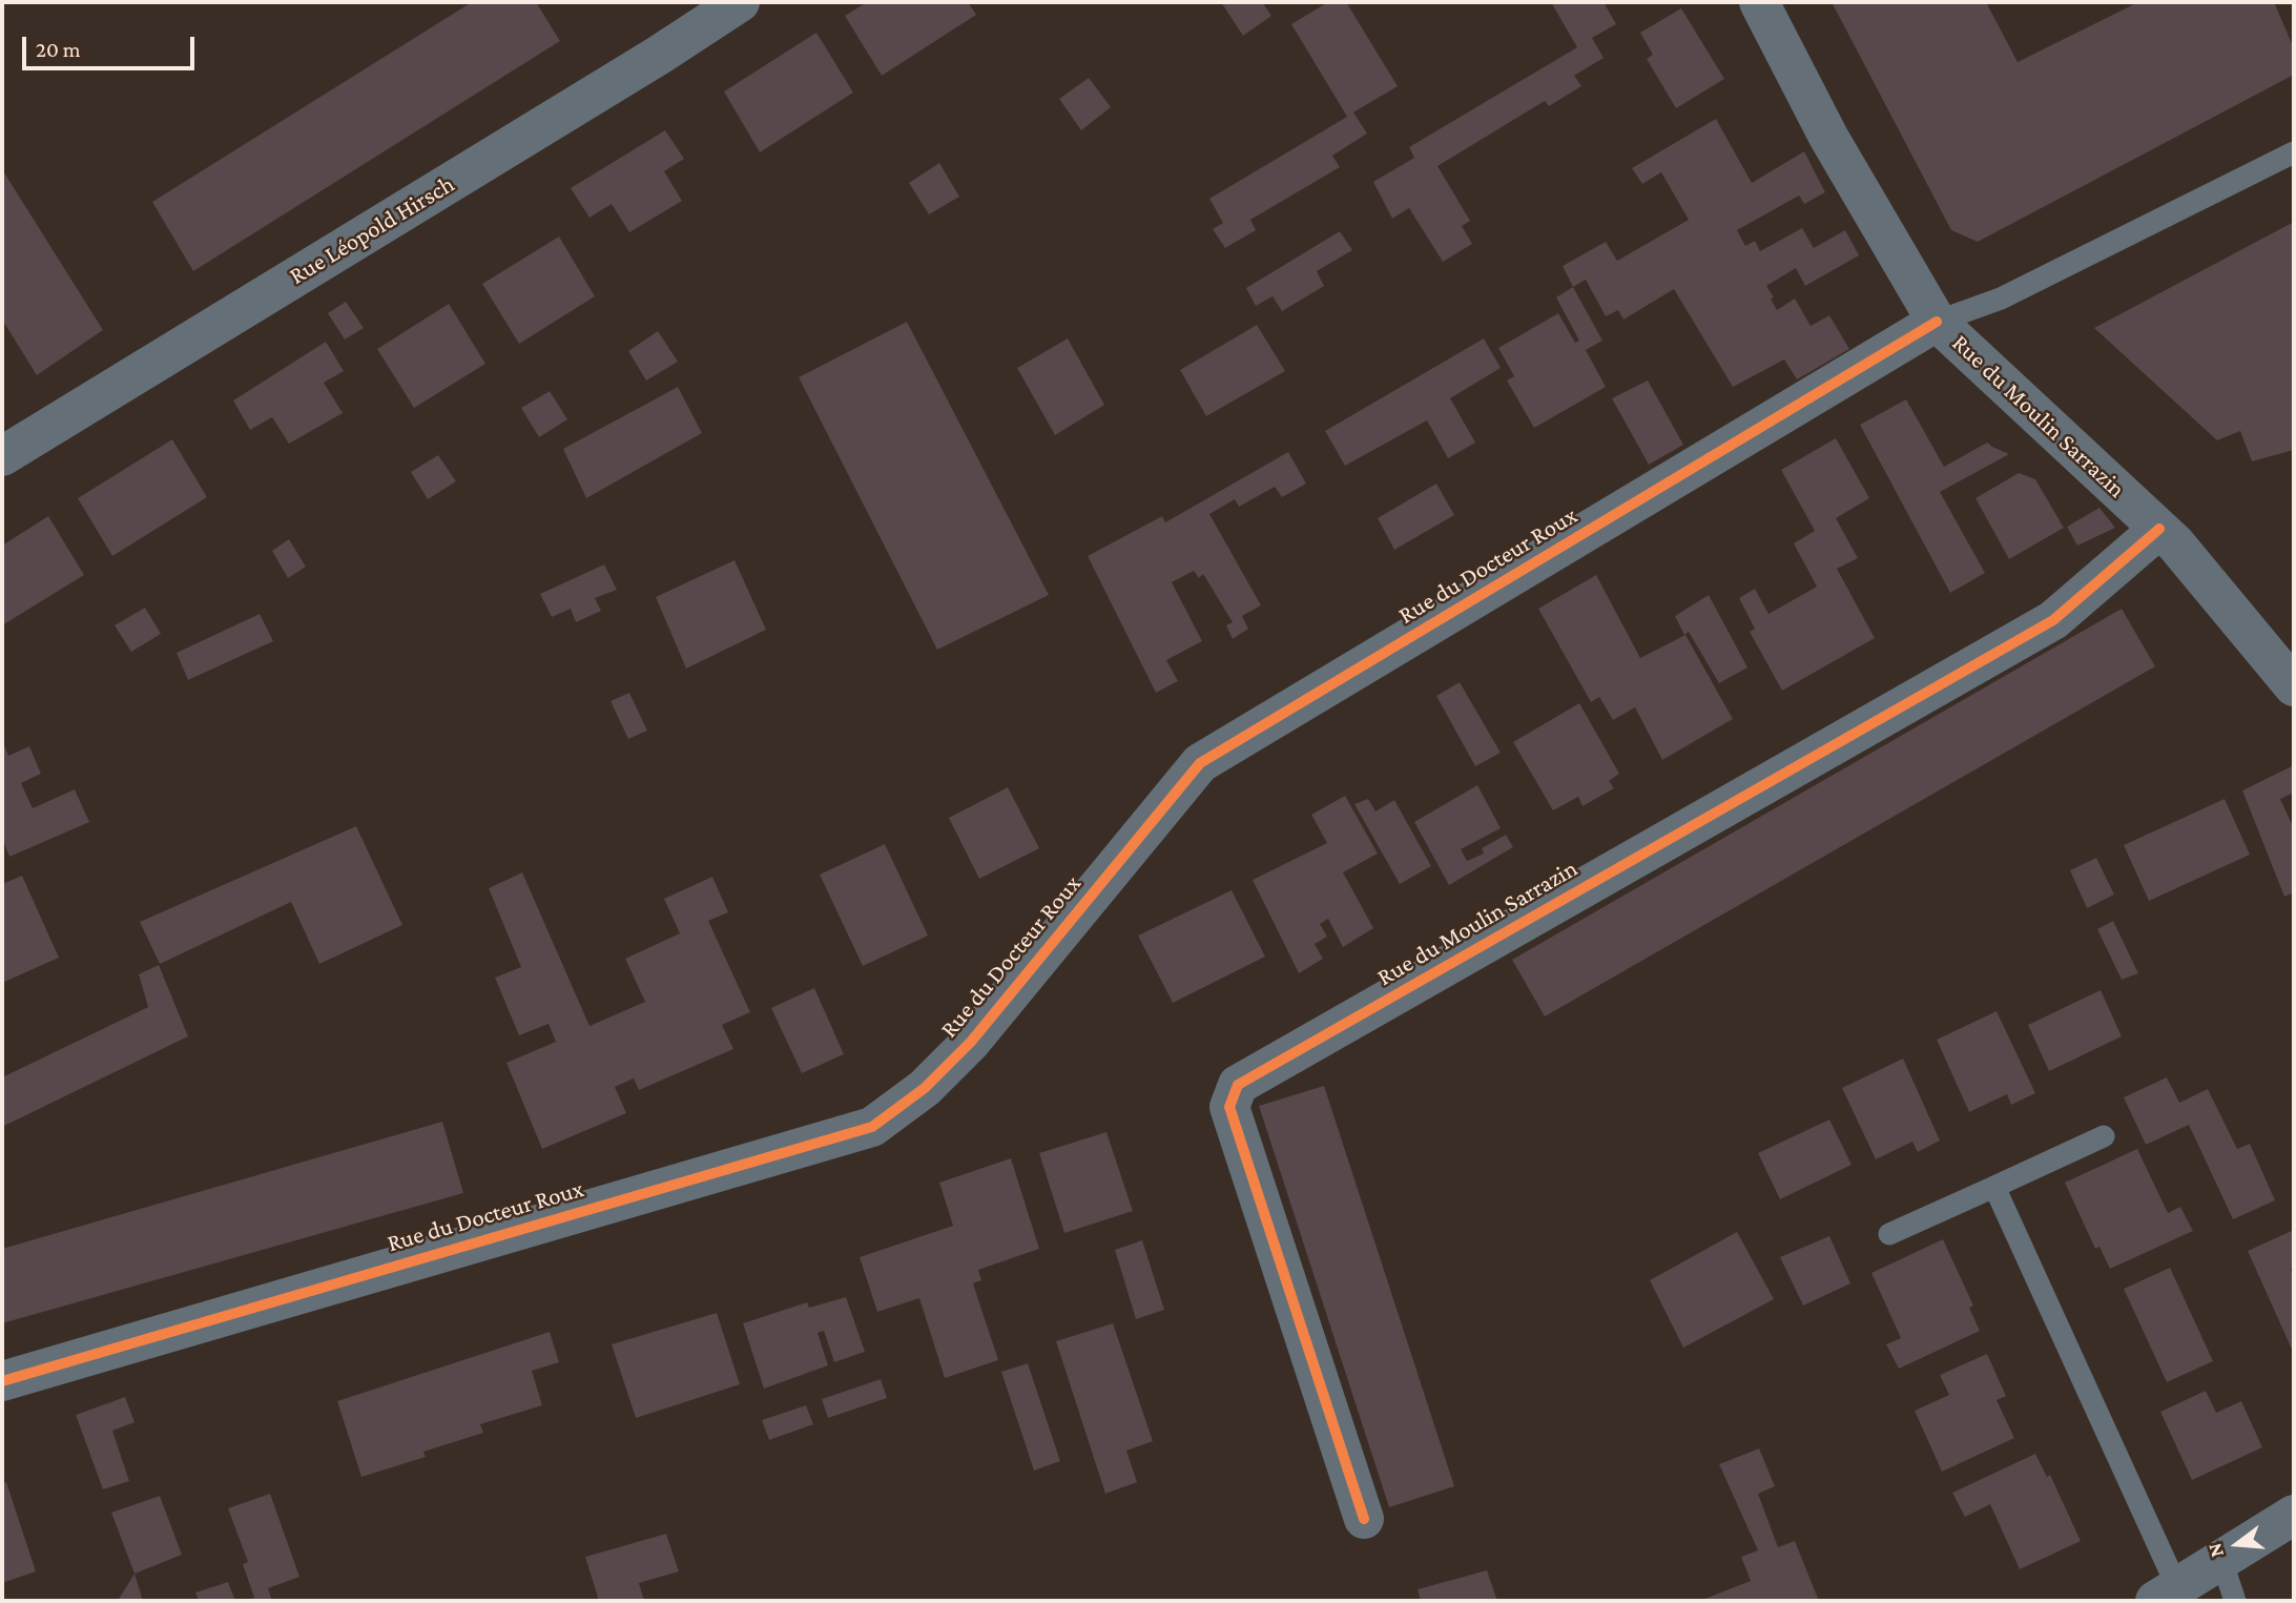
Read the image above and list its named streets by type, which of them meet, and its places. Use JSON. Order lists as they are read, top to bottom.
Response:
{
  "streets": {
    "street": ["Rue Léopold Hirsch", "Rue du Moulin Sarrazin", "Rue du Docteur Roux"]
  },
  "crossings": [
    ["Rue du Moulin Sarrazin", "Rue du Docteur Roux"]
  ],
  "scale_bar": "20 m",
  "north": "left"
}
